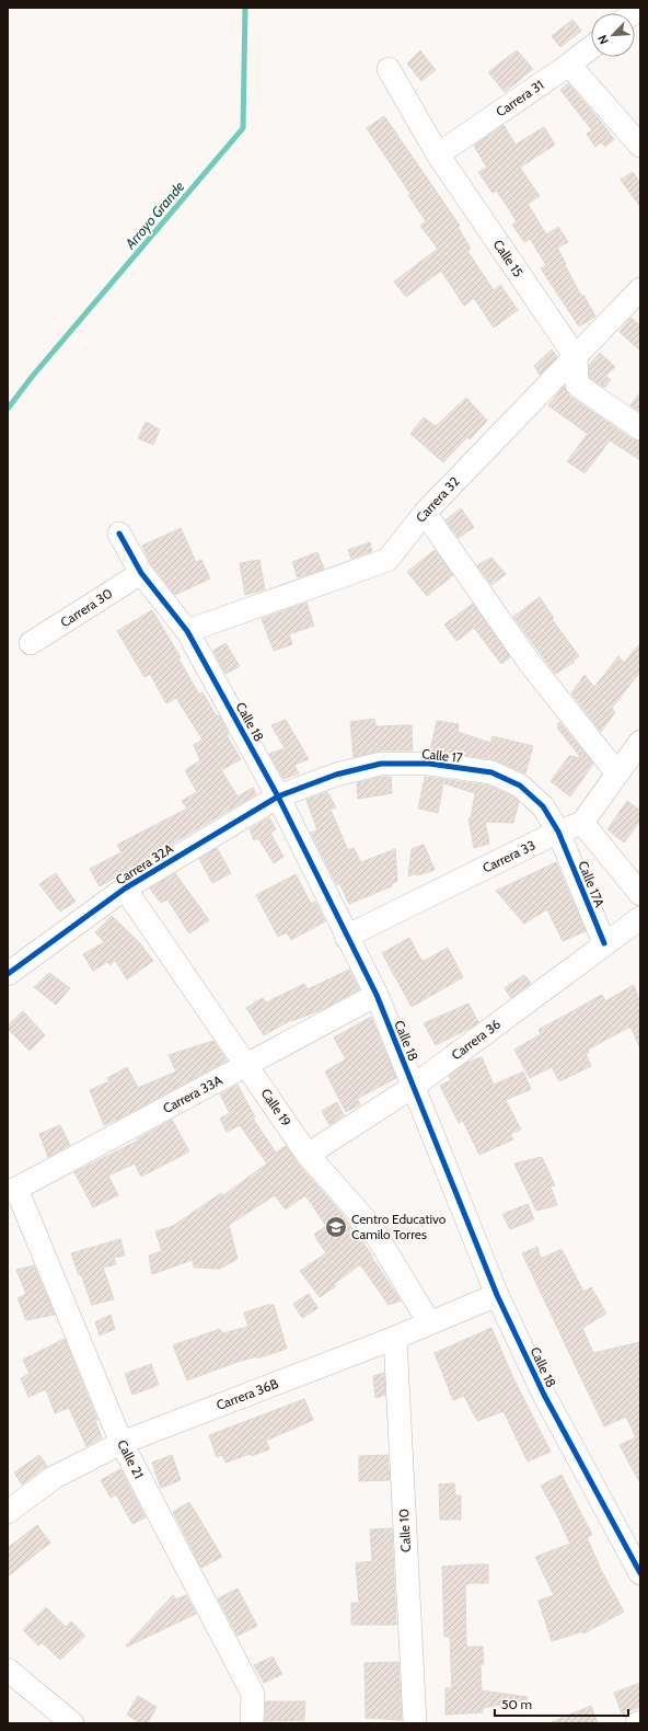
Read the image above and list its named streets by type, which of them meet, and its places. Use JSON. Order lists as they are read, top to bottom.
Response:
{
  "streets": {
    "street": [
      "Carrera 31",
      "Calle 15",
      "Carrera 32",
      "Carrera 30",
      "Calle 18",
      "Calle 17",
      "Carrera 33",
      "Carrera 32A",
      "Calle 17A",
      "Carrera 36",
      "Carrera 33A",
      "Calle 19",
      "Carrera 36B",
      "Calle 21",
      "Calle 10"
    ]
  },
  "crossings": [
    ["Carrera 31", "Calle 15"],
    ["Calle 15", "Carrera 32"],
    ["Carrera 32", "Calle 18"],
    ["Carrera 30", "Calle 18"],
    ["Calle 18", "Calle 17"],
    ["Calle 18", "Carrera 33"],
    ["Calle 18", "Carrera 32A"],
    ["Calle 18", "Carrera 36"],
    ["Calle 18", "Carrera 33A"],
    ["Calle 18", "Carrera 36B"],
    ["Calle 17", "Carrera 33"],
    ["Calle 17", "Carrera 32A"],
    ["Calle 17", "Calle 17A"],
    ["Carrera 33", "Calle 17A"],
    ["Carrera 32A", "Calle 19"],
    ["Calle 17A", "Carrera 36"],
    ["Carrera 36", "Calle 19"],
    ["Carrera 33A", "Calle 19"],
    ["Carrera 33A", "Calle 21"],
    ["Calle 19", "Carrera 36B"],
    ["Carrera 36B", "Calle 21"],
    ["Carrera 36B", "Calle 10"]
  ],
  "water": ["Arroyo Grande"],
  "places": {
    "school or university": ["Centro Educativo Camilo Torres"]
  },
  "scale_bar": "50 m",
  "north": "bottom left"
}
